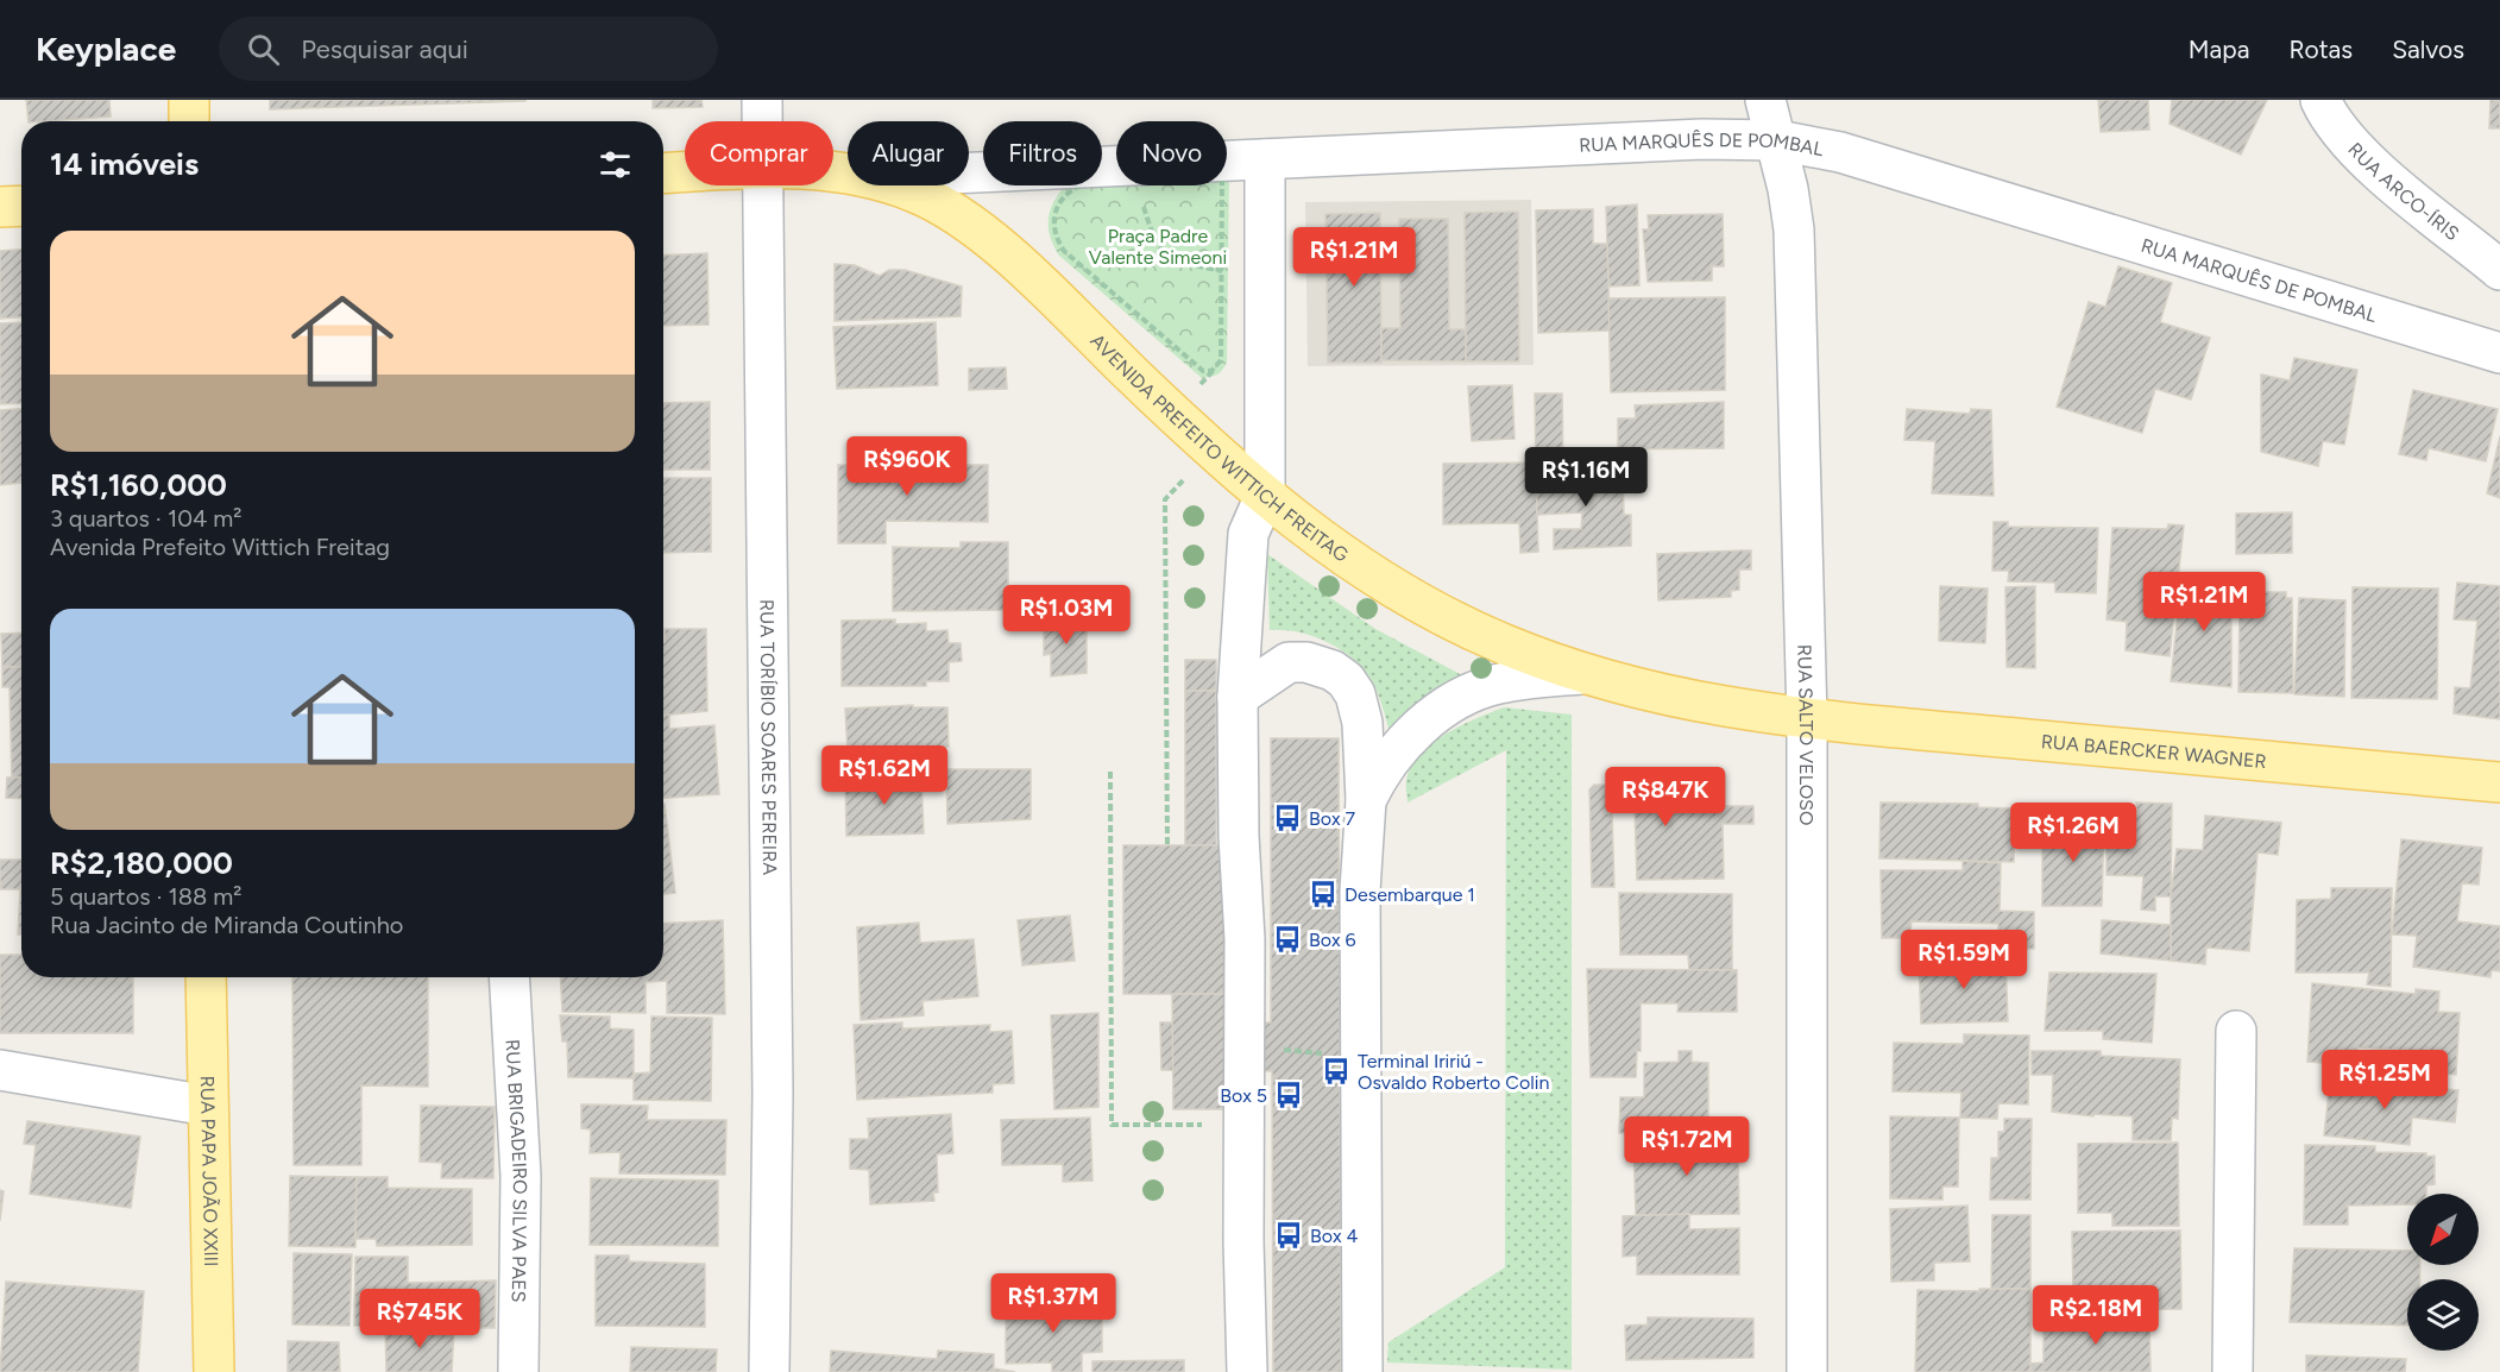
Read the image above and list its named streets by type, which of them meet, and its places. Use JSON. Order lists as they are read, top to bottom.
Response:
{
  "streets": {
    "main road": ["AVENIDA PREFEITO WITTICH FREITAG", "RUA BAERCKER WAGNER", "RUA PAPA JOÃO XXIII"],
    "street": [
      "RUA MARQUÊS DE POMBAL",
      "RUA ARCO-ÍRIS",
      "RUA SALTO VELOSO",
      "RUA TORÍBIO SOARES PEREIRA",
      "RUA BRIGADEIRO SILVA PAES"
    ]
  },
  "crossings": [
    ["RUA MARQUÊS DE POMBAL", "RUA SALTO VELOSO"],
    ["AVENIDA PREFEITO WITTICH FREITAG", "RUA SALTO VELOSO"],
    ["AVENIDA PREFEITO WITTICH FREITAG", "RUA BAERCKER WAGNER"],
    ["RUA SALTO VELOSO", "RUA BAERCKER WAGNER"]
  ],
  "parks": ["Praça Padre Valente Simeoni"],
  "places": {
    "bus stop": [
      "Box 7",
      "Desembarque 1",
      "Box 6",
      "Terminal Iririú - Osvaldo Roberto Colin",
      "Box 5",
      "Box 4"
    ]
  },
  "north": "bottom left",
  "page": {
    "header": "Keyplace",
    "search": "Pesquisar aqui",
    "nav": ["Mapa", "Rotas", "Salvos"],
    "chip": [
      "Comprar",
      "Alugar",
      "Filtros",
      "Novo"
    ],
    "heading": "14 imóveis",
    "list": [
      {
        "name": "R$1,160,000",
        "note": "3 quartos · 104 m² · Avenida Prefeito Wittich Freitag"
      },
      {
        "name": "R$2,180,000",
        "note": "5 quartos · 188 m² · Rua Jacinto de Miranda Coutinho"
      }
    ],
    "price": [
      "R$1.21M",
      "R$960K",
      "R$1.16M",
      "R$1.21M",
      "R$1.03M",
      "R$1.62M",
      "R$847K",
      "R$1.26M",
      "R$1.59M",
      "R$1.25M",
      "R$1.72M",
      "R$1.37M",
      "R$2.18M",
      "R$745K"
    ]
  }
}
